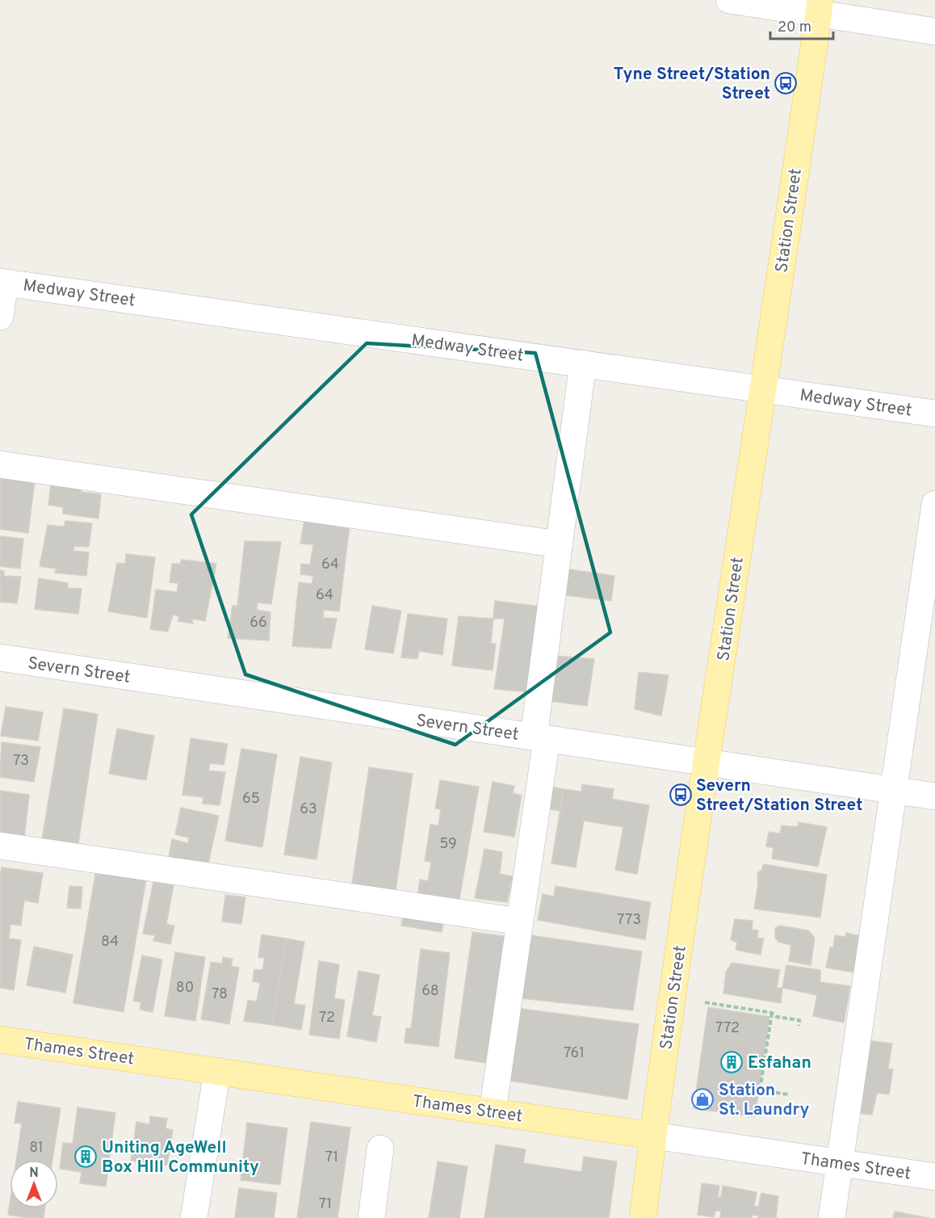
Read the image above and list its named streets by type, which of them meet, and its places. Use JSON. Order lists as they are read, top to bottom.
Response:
{
  "streets": {
    "main road": ["Station Street", "Thames Street"],
    "street": ["Medway Street", "Severn Street"]
  },
  "crossings": [
    ["Station Street", "Medway Street"],
    ["Station Street", "Severn Street"],
    ["Station Street", "Thames Street"]
  ],
  "places": {
    "bus stop": ["Tyne Street/Station Street", "Severn Street/Station Street"],
    "building": ["Esfahan", "Uniting AgeWell Box HIll Community"],
    "shop": ["Station St. Laundry"]
  },
  "house_numbers": [
    "64",
    "64",
    "66",
    "73",
    "65",
    "63",
    "59",
    "773",
    "84",
    "80",
    "68",
    "78",
    "72",
    "772",
    "761",
    "81",
    "71",
    "71"
  ],
  "scale_bar": "20 m",
  "north": "top"
}
